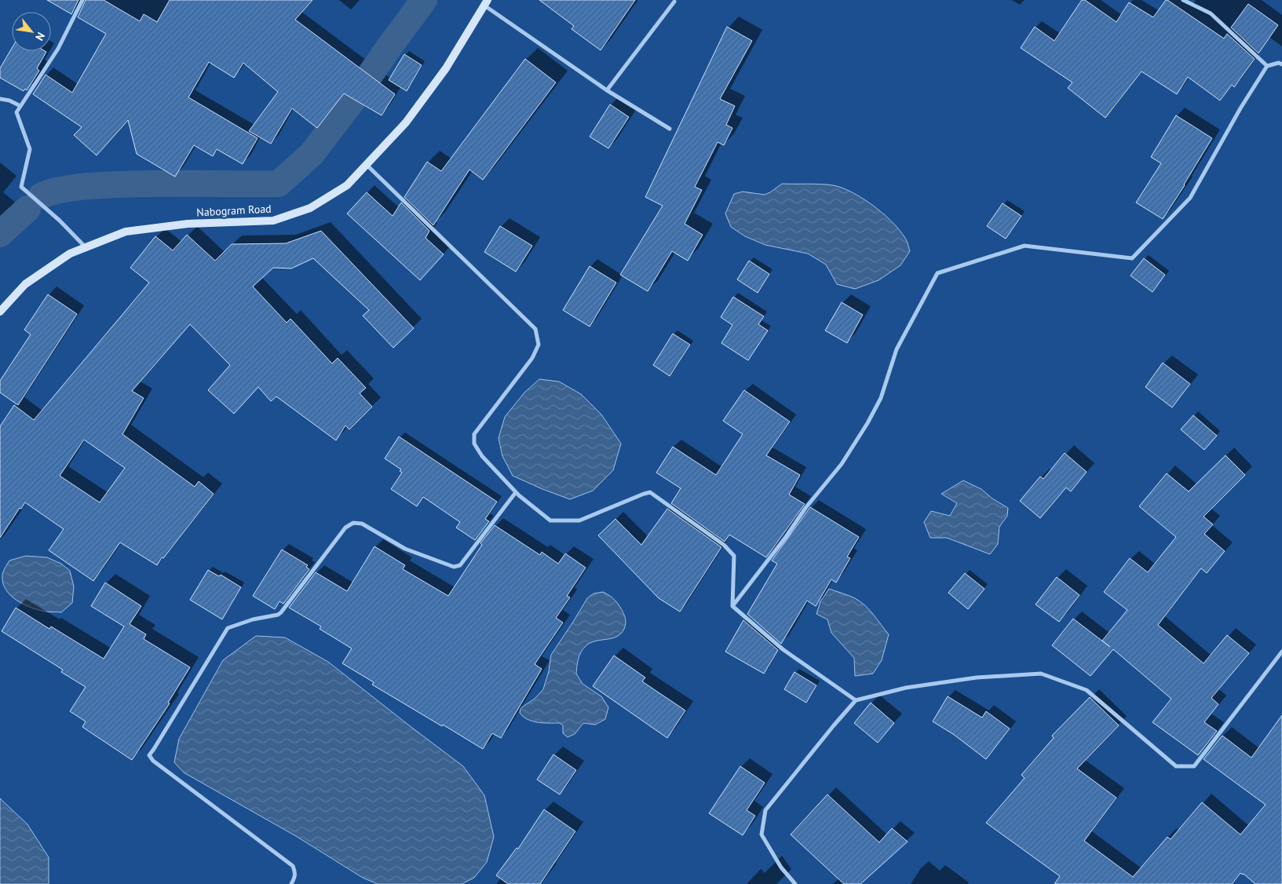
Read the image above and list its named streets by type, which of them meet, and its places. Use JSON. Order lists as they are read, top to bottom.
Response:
{
  "streets": {
    "main road": ["Nabogram Road"]
  },
  "north": "bottom right"
}
